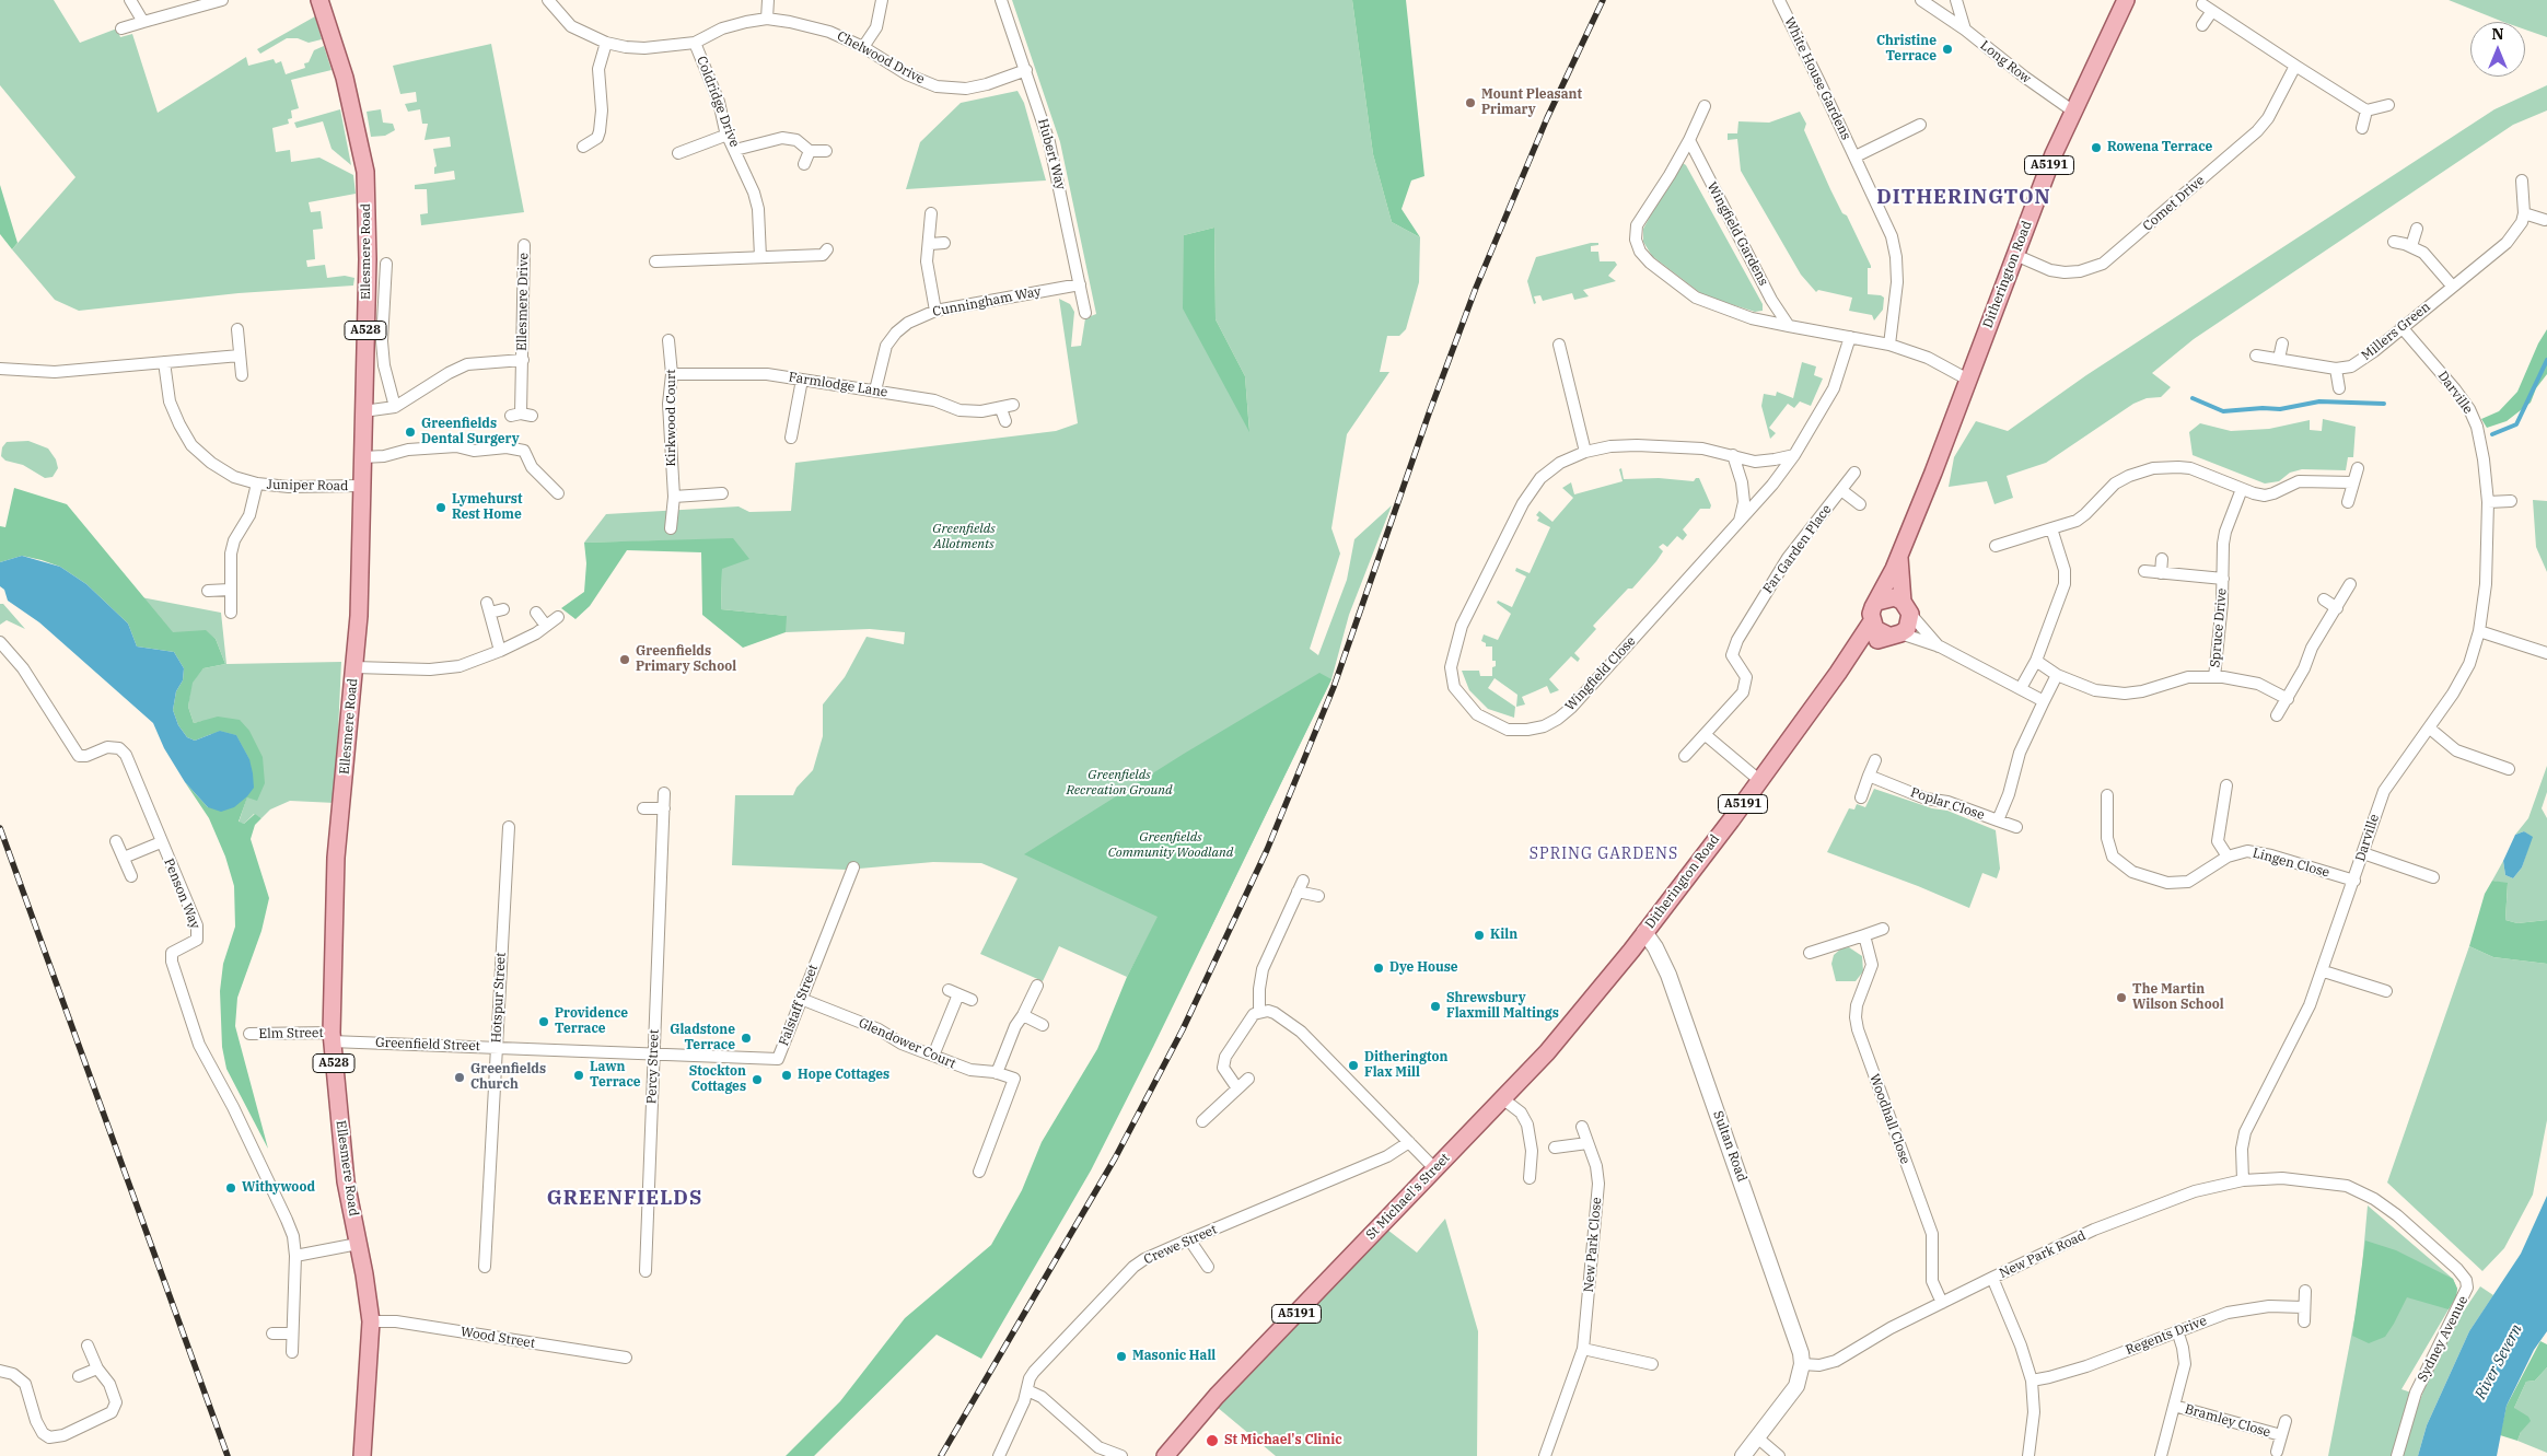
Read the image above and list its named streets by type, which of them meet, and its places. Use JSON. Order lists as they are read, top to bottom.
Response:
{
  "streets": {
    "main road": [
      "A5191",
      "Ellesmere Road",
      "Ditherington Road",
      "A528",
      "St Michael's Street"
    ],
    "street": [
      "Chelwood Drive",
      "Long Row",
      "White House Gardens",
      "Coldridge Drive",
      "Hubert Way",
      "Comet Drive",
      "Wingfield Gardens",
      "Ellesmere Drive",
      "Cunningham Way",
      "Millers Green",
      "Farmlodge Lane",
      "Darville",
      "Kirkwood Court",
      "Juniper Road",
      "Far Garden Place",
      "Spruce Drive",
      "Wingfield Close",
      "Poplar Close",
      "Lingen Close",
      "Penson Way",
      "Hotspur Street",
      "Falstaff Street",
      "Elm Street",
      "Glendower Court",
      "Greenfield Street",
      "Percy Street",
      "Woodhall Close",
      "Sultan Road",
      "Crewe Street",
      "New Park Close",
      "New Park Road",
      "Regents Drive",
      "Wood Street",
      "Sydney Avenue",
      "Bramley Close"
    ]
  },
  "crossings": [
    ["Chelwood Drive", "Coldridge Drive"],
    ["Chelwood Drive", "Hubert Way"],
    ["Long Row", "Ditherington Road"],
    ["Hubert Way", "Cunningham Way"],
    ["Comet Drive", "Ditherington Road"],
    ["Ellesmere Road", "Ellesmere Drive"],
    ["Ellesmere Road", "Juniper Road"],
    ["Ellesmere Road", "Elm Street"],
    ["Ellesmere Road", "Greenfield Street"],
    ["Ellesmere Road", "Wood Street"],
    ["Ditherington Road", "Sultan Road"],
    ["Ditherington Road", "St Michael's Street"],
    ["Cunningham Way", "Farmlodge Lane"],
    ["Millers Green", "Darville"],
    ["Farmlodge Lane", "Kirkwood Court"],
    ["Darville", "Lingen Close"],
    ["Darville", "New Park Road"],
    ["Hotspur Street", "Greenfield Street"],
    ["Falstaff Street", "Glendower Court"],
    ["Falstaff Street", "Greenfield Street"],
    ["Falstaff Street", "Percy Street"],
    ["Elm Street", "Greenfield Street"],
    ["Greenfield Street", "Percy Street"],
    ["Woodhall Close", "New Park Road"],
    ["Sultan Road", "St Michael's Street"],
    ["Sultan Road", "New Park Road"],
    ["New Park Road", "Sydney Avenue"]
  ],
  "districts": ["DITHERINGTON", "SPRING GARDENS", "GREENFIELDS"],
  "water": ["River Severn"],
  "parks": ["Greenfields Allotments", "Greenfields Recreation Ground", "Greenfields Community Woodland"],
  "places": [
    "Christine Terrace",
    "Mount Pleasant Primary",
    "Rowena Terrace",
    "Greenfields Dental Surgery",
    "Lymehurst Rest Home",
    "Greenfields Primary School",
    "Kiln",
    "Dye House",
    "The Martin Wilson School",
    "Shrewsbury Flaxmill Maltings",
    "Providence Terrace",
    "Gladstone Terrace",
    "Ditherington Flax Mill",
    "Lawn Terrace",
    "Hope Cottages",
    "Greenfields Church",
    "Stockton Cottages",
    "Withywood",
    "Masonic Hall",
    "St Michael's Clinic"
  ],
  "north": "top"
}
